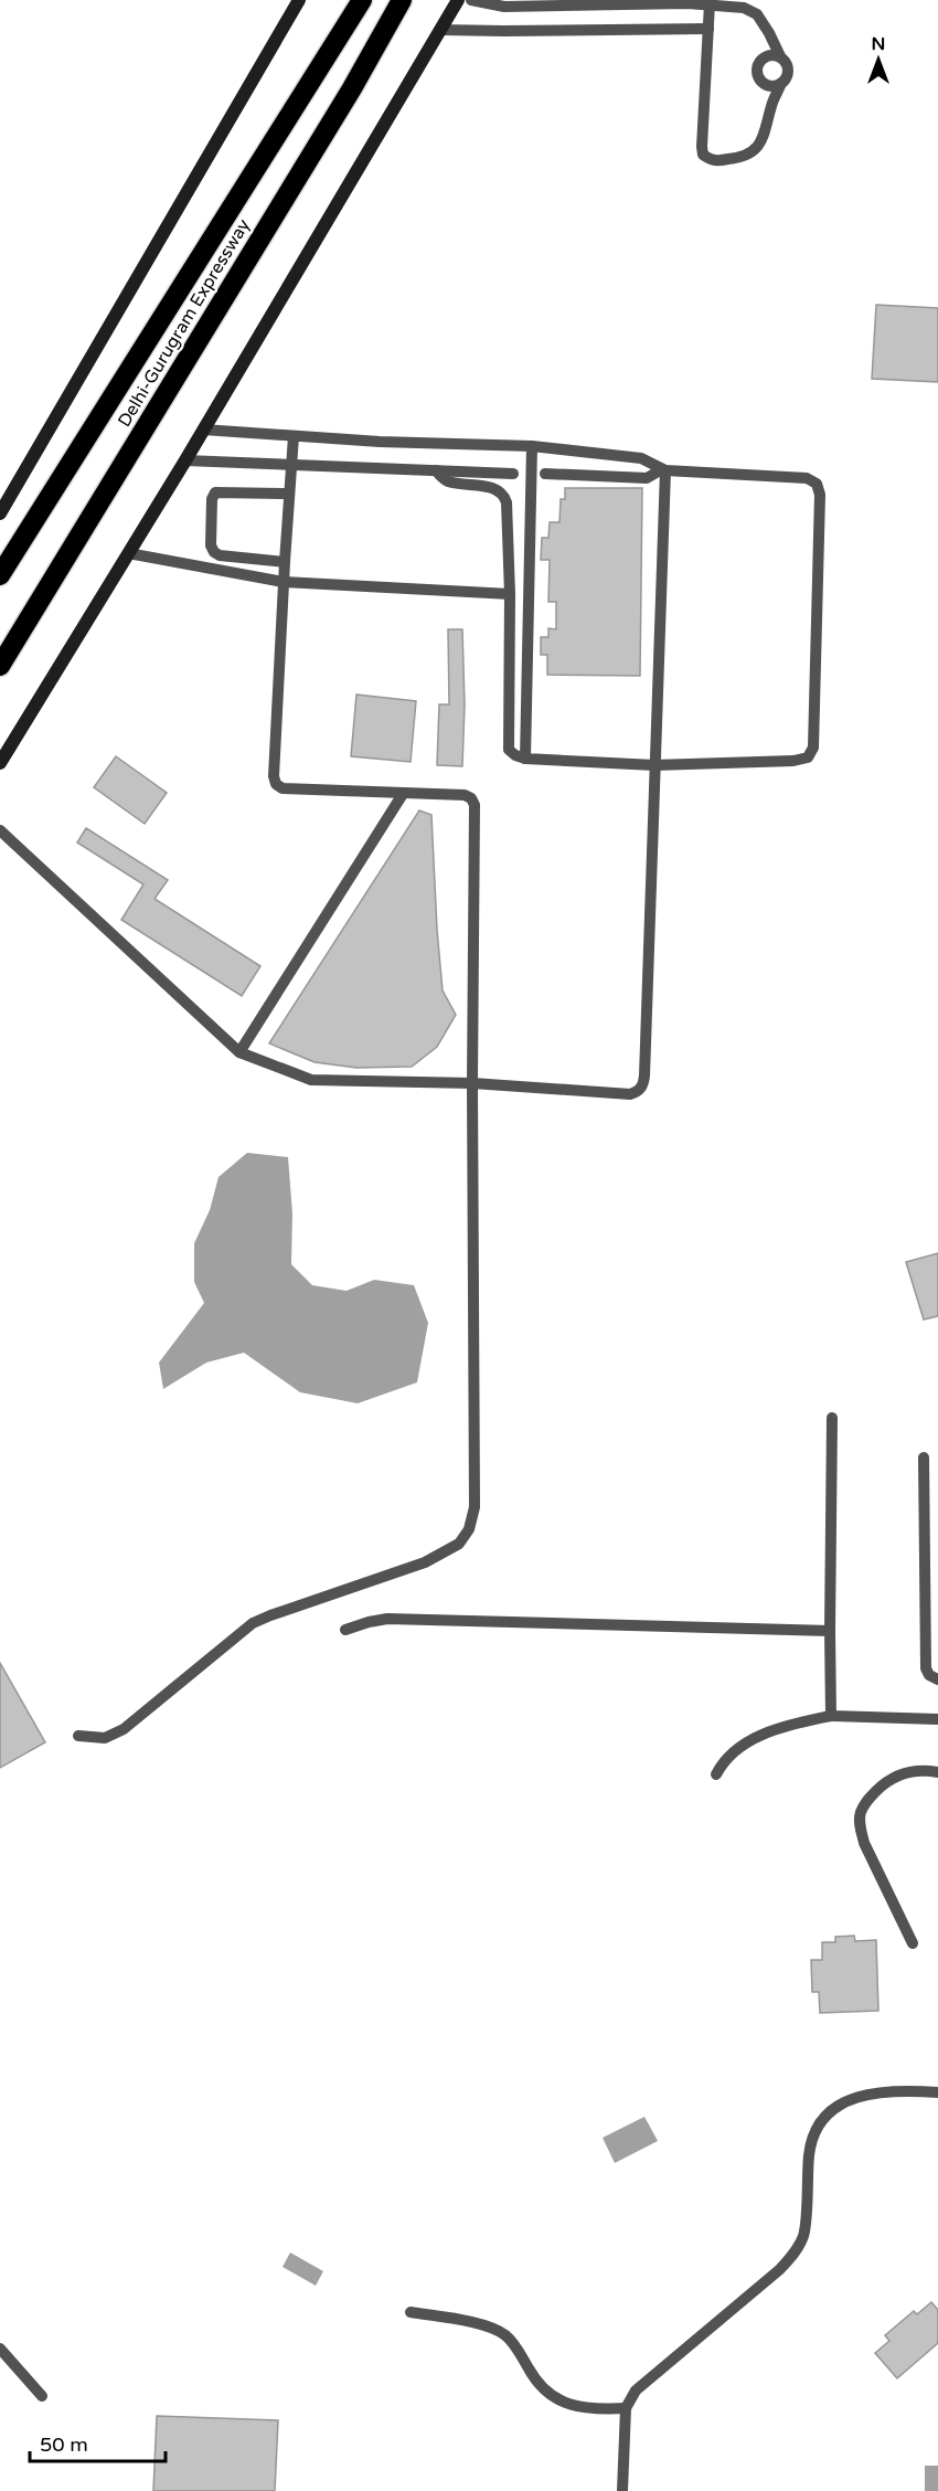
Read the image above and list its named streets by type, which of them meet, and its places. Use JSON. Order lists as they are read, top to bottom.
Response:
{
  "streets": {
    "highway": ["Delhi-Gurugram Expressway"]
  },
  "scale_bar": "50 m",
  "north": "top"
}
